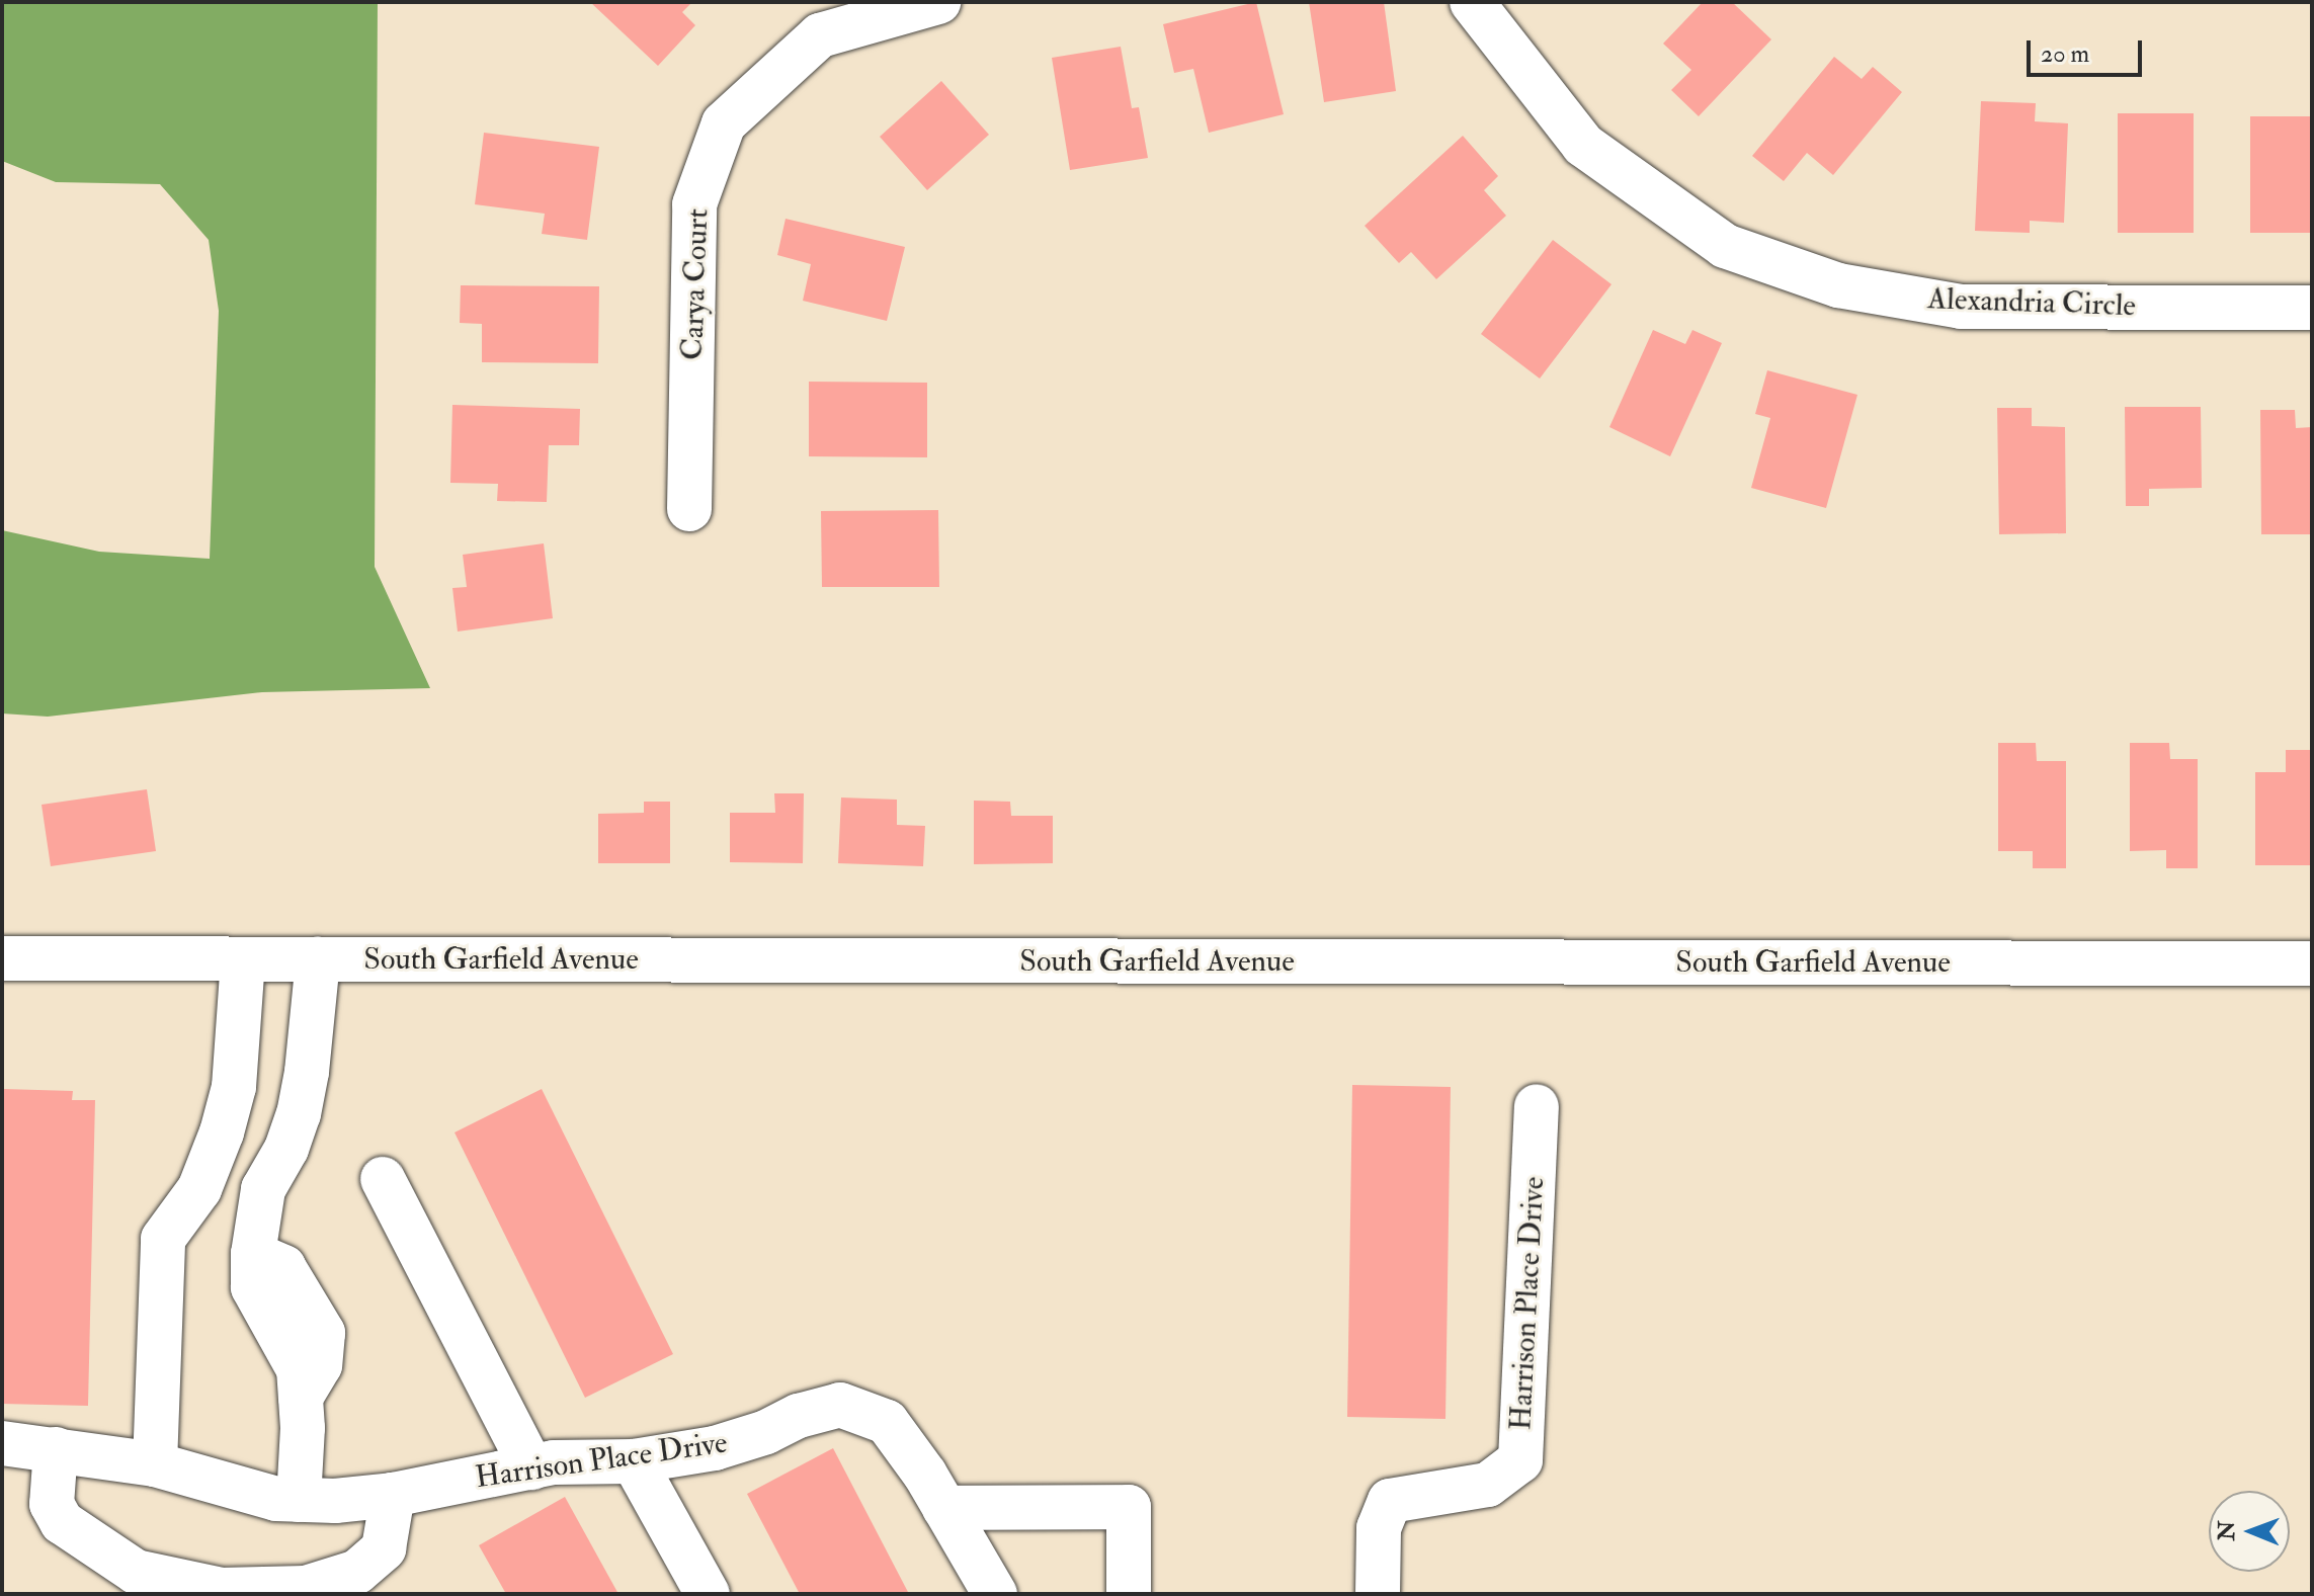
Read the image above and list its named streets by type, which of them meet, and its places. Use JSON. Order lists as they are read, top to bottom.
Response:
{
  "streets": {
    "street": [
      "Carya Court",
      "Alexandria Circle",
      "South Garfield Avenue",
      "Harrison Place Drive"
    ]
  },
  "scale_bar": "20 m",
  "north": "left"
}
